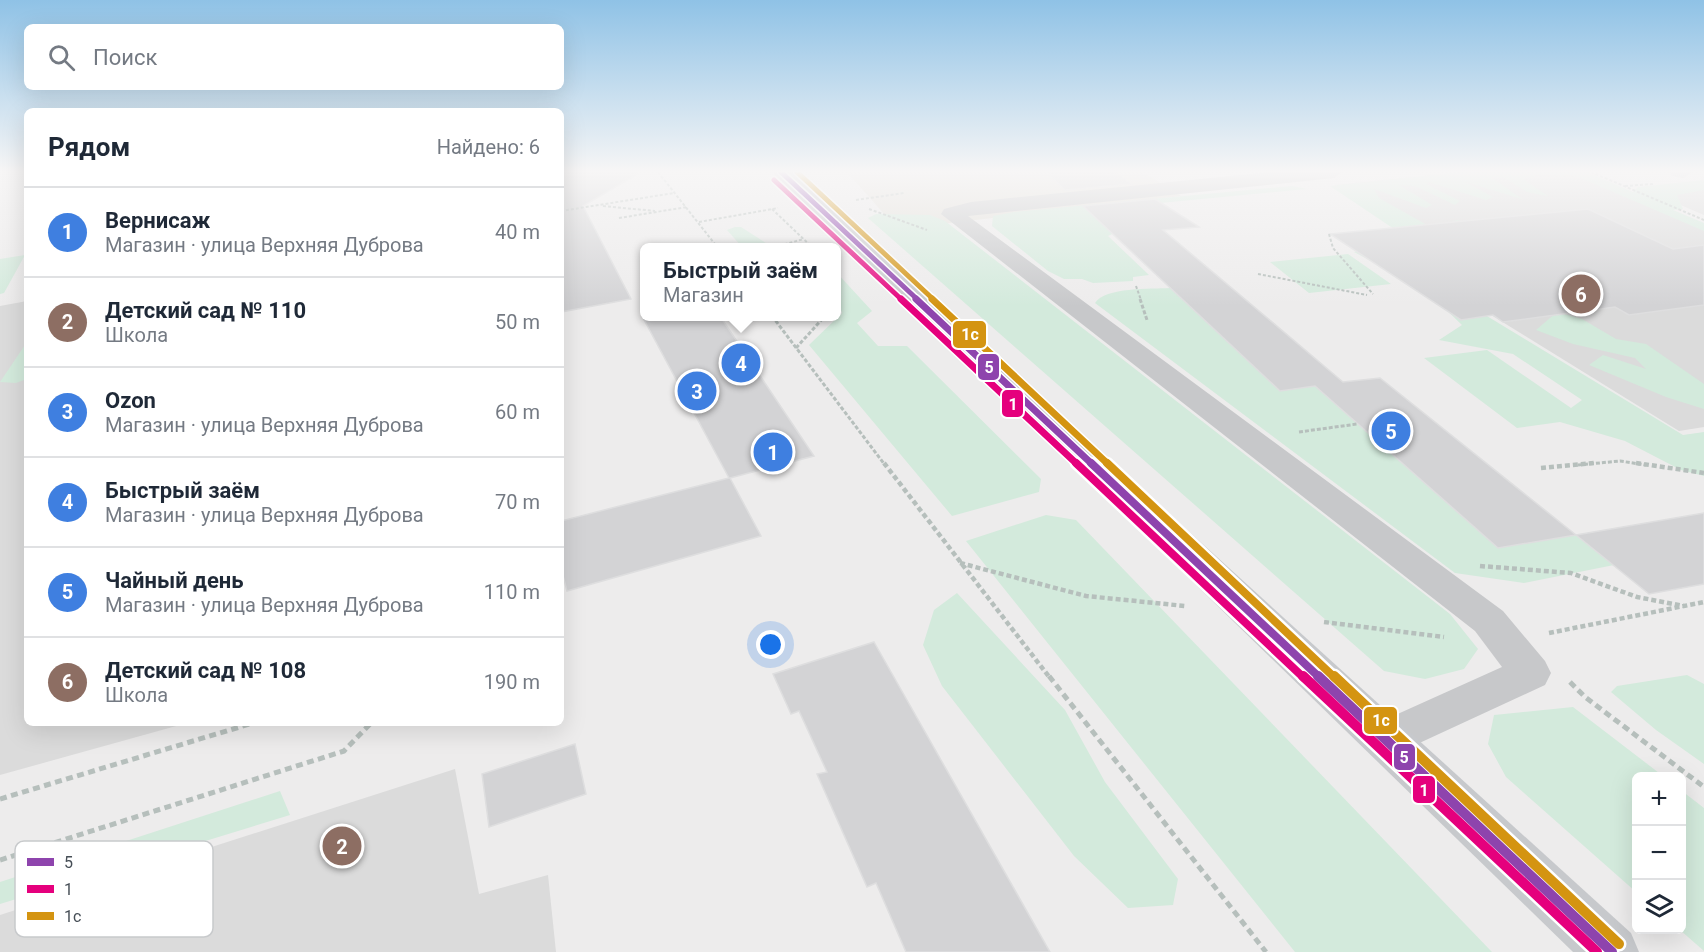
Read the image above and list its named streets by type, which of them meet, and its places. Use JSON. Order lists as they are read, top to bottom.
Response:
{
  "lines": ["transit line 5", "transit line 1", "transit line 1с"],
  "legend": ["5", "1", "1с"],
  "page": {
    "search": "Поиск",
    "heading": ["Рядом", "Найдено: 6"],
    "list": [
      {
        "mark": "1",
        "name": "Вернисаж",
        "note": "Магазин · улица Верхняя Дуброва",
        "value": "40 m"
      },
      {
        "mark": "2",
        "name": "Детский сад № 110",
        "note": "Школа",
        "value": "50 m"
      },
      {
        "mark": "3",
        "name": "Ozon",
        "note": "Магазин · улица Верхняя Дуброва",
        "value": "60 m"
      },
      {
        "mark": "4",
        "name": "Быстрый заём",
        "note": "Магазин · улица Верхняя Дуброва",
        "value": "70 m"
      },
      {
        "mark": "5",
        "name": "Чайный день",
        "note": "Магазин · улица Верхняя Дуброва",
        "value": "110 m"
      },
      {
        "mark": "6",
        "name": "Детский сад № 108",
        "note": "Школа",
        "value": "190 m"
      }
    ],
    "popup": ["Быстрый заём", "Магазин"],
    "pins": [
      "6",
      "4",
      "3",
      "5",
      "1",
      "2"
    ],
    "map_buttons": ["+", "−"]
  }
}
